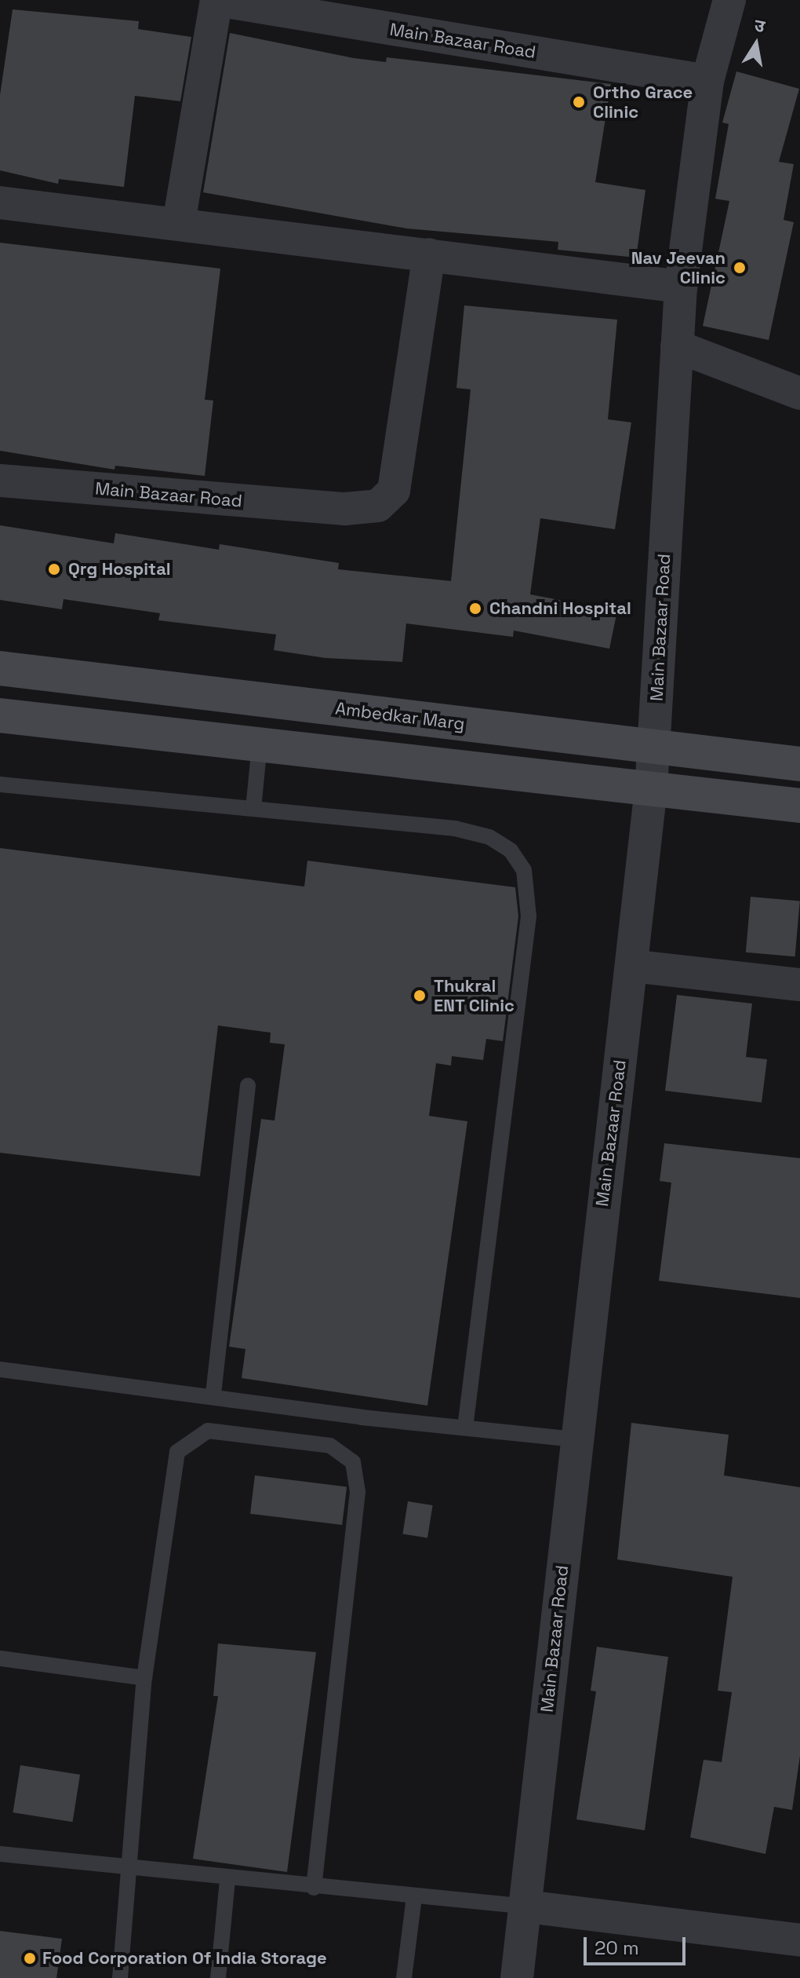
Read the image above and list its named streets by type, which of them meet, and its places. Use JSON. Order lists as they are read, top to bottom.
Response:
{
  "streets": {
    "street": ["Main Bazaar Road", "Ambedkar Marg"]
  },
  "crossings": [
    ["Main Bazaar Road", "Ambedkar Marg"]
  ],
  "places": [
    "Ortho Grace Clinic",
    "Nav Jeevan Clinic",
    "Qrg Hospital",
    "Chandni Hospital",
    "Thukral ENT Clinic",
    "Food Corporation Of India Storage"
  ],
  "scale_bar": "20 m",
  "north": "top"
}
